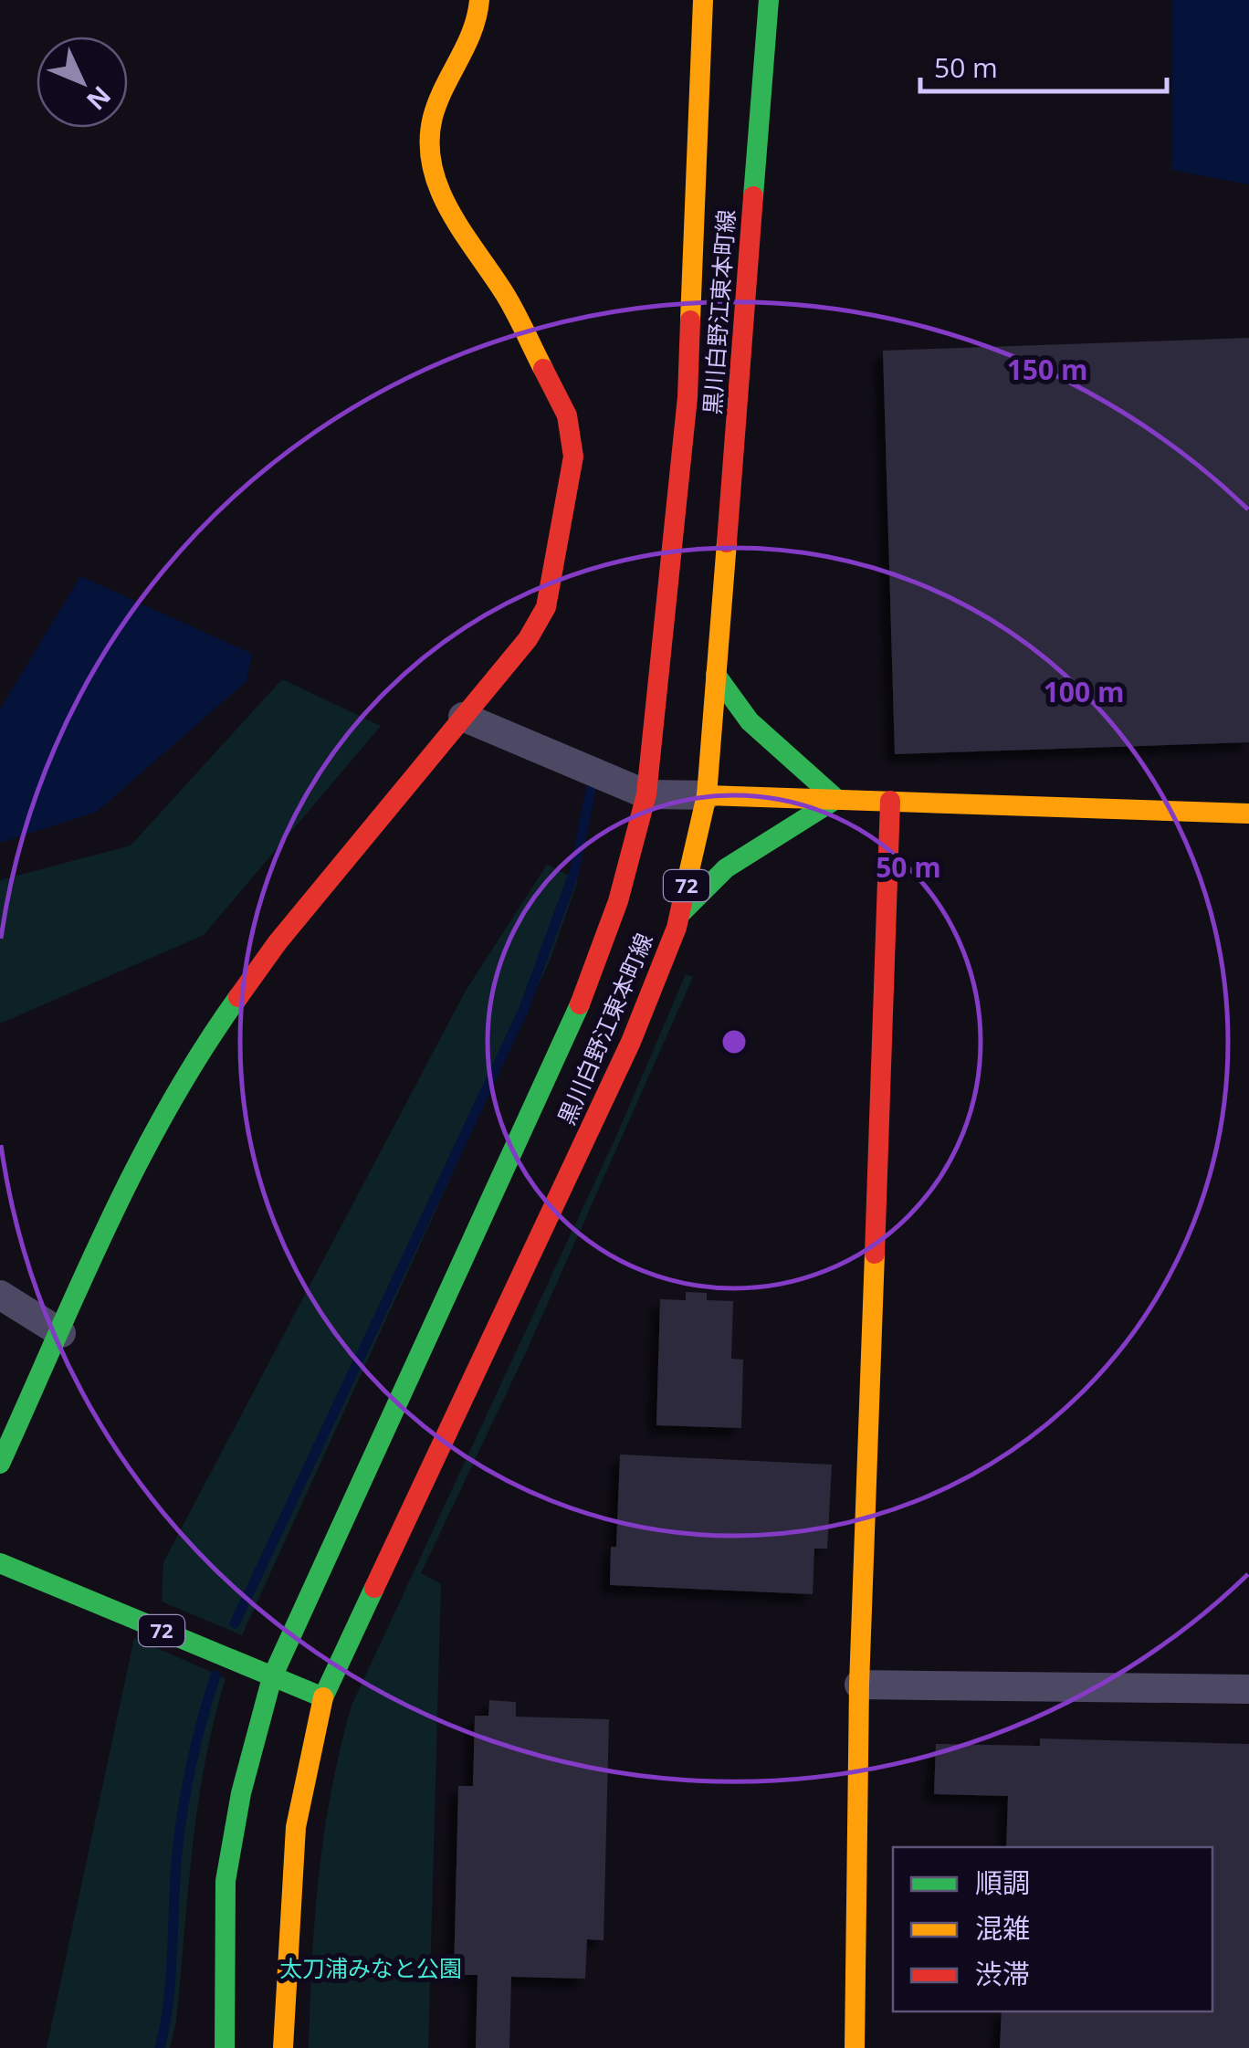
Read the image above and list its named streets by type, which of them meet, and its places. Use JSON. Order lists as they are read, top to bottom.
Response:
{
  "streets": {
    "main road": ["黒川白野江東本町線", "72"]
  },
  "crossings": [
    ["黒川白野江東本町線", "72"]
  ],
  "parks": ["太刀浦みなと公園"],
  "legend": ["順調", "混雑", "渋滞"],
  "scale_bar": "50 m",
  "north": "bottom right",
  "rings": ["150 m", "100 m", "50 m"]
}
